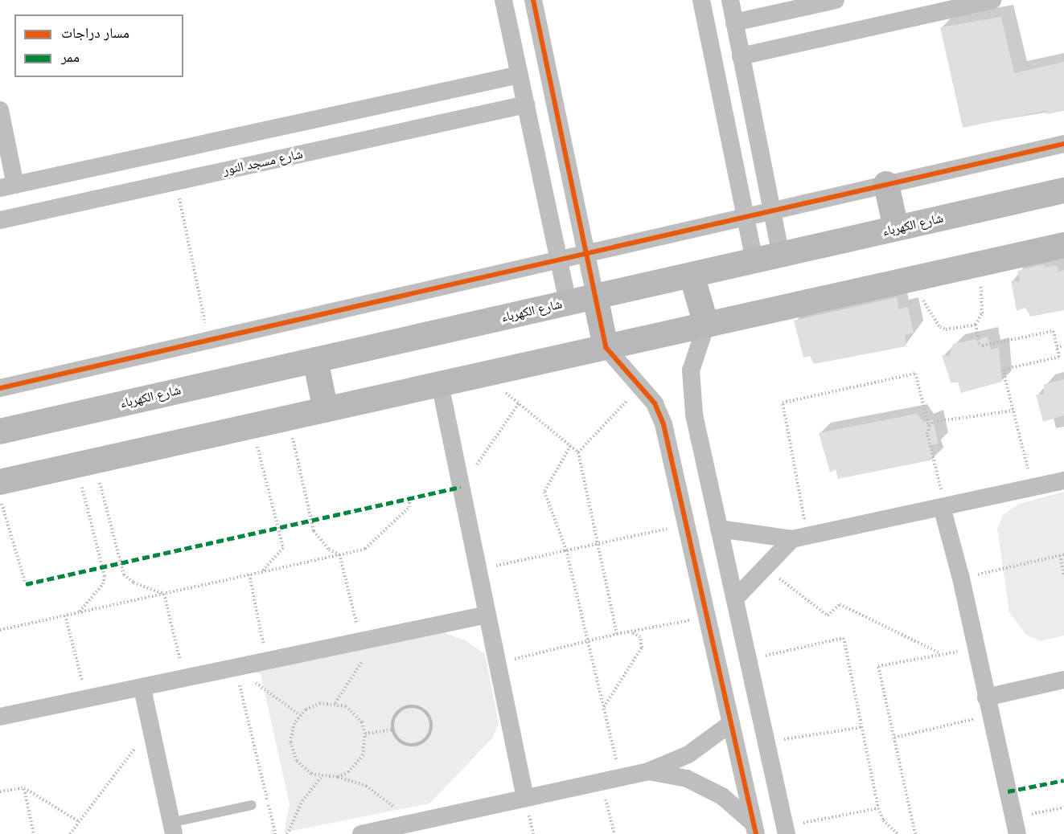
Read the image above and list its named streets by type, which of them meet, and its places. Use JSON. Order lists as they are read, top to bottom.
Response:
{
  "streets": {
    "street": ["شارع مسجد النور", "شارع الكهرباء"]
  },
  "legend": ["مسار دراجات", "ممر"]
}
